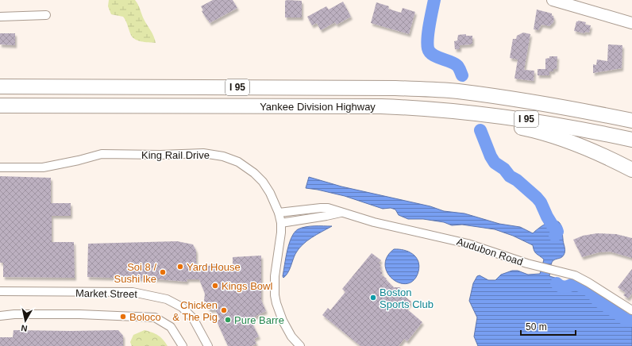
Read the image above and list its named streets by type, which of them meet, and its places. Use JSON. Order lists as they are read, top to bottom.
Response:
{
  "streets": {
    "highway": ["I 95", "Yankee Division Highway"],
    "street": ["King Rail Drive", "Audubon Road", "Market Street"]
  },
  "crossings": [
    ["King Rail Drive", "Audubon Road"]
  ],
  "places": [
    "Yard House",
    "Soi 8 / Sushi Ike",
    "Kings Bowl",
    "Boston Sports Club",
    "Chicken & The Pig",
    "Boloco",
    "Pure Barre"
  ],
  "scale_bar": "50 m",
  "north": "bottom"
}
